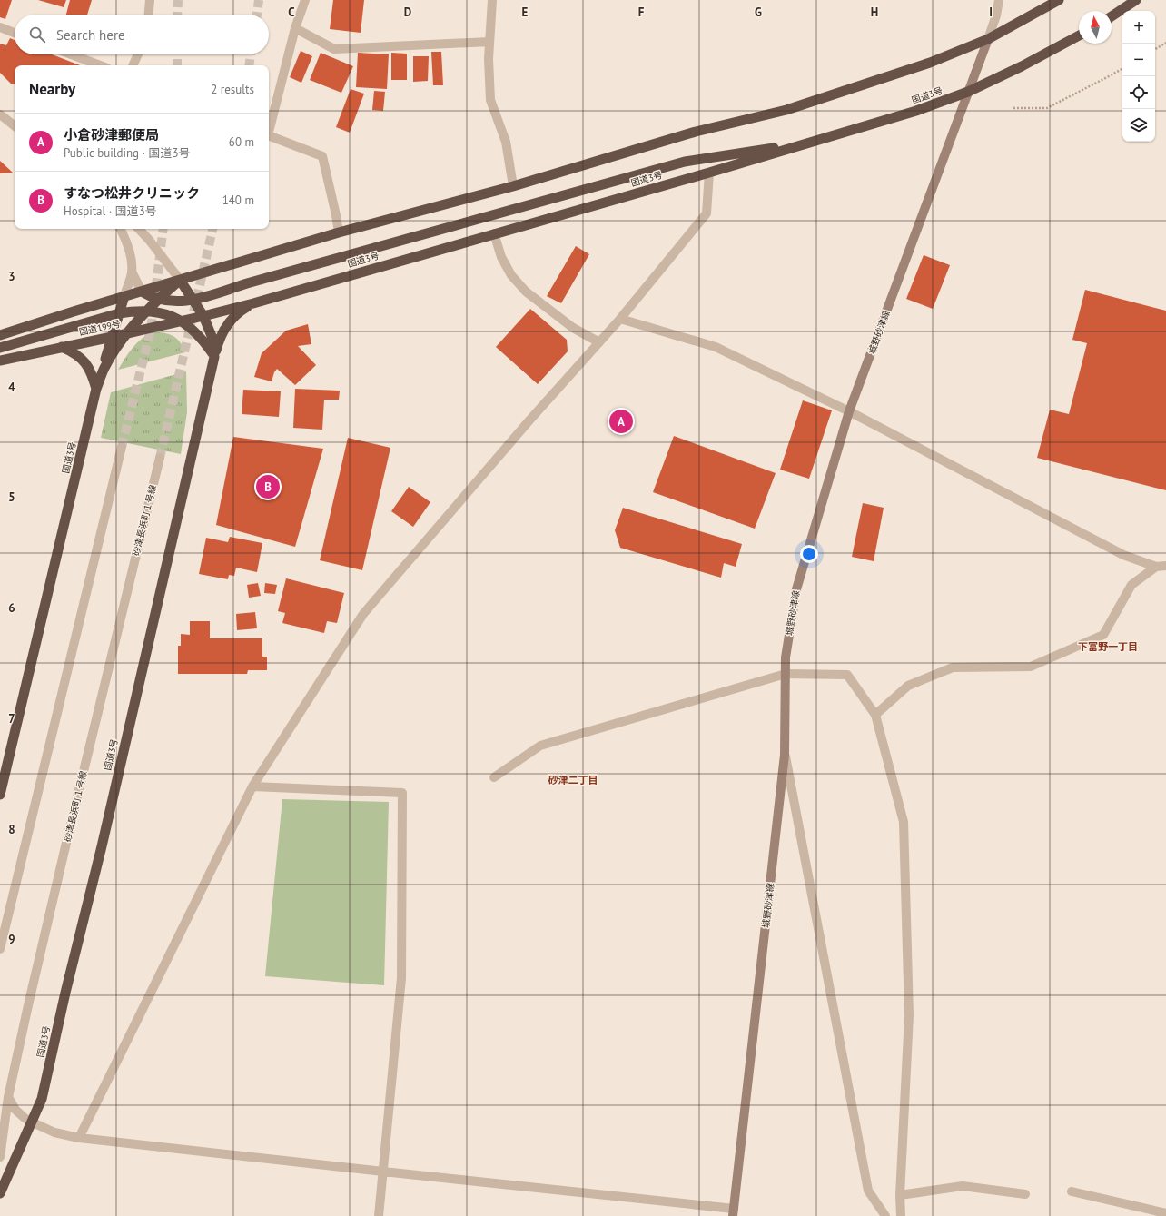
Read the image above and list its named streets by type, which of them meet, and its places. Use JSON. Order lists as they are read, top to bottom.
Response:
{
  "streets": {
    "highway": ["国道3号", "国道199号"],
    "main road": ["城野砂津線"],
    "street": ["砂津長浜町１号線"]
  },
  "crossings": [
    ["国道3号", "国道199号"],
    ["国道3号", "城野砂津線"]
  ],
  "districts": ["下富野一丁目", "砂津二丁目"],
  "north": "top",
  "page": {
    "map_buttons": ["+", "−"],
    "search": "Search here",
    "heading": ["Nearby", "2 results"],
    "list": [
      {
        "mark": "A",
        "name": "小倉砂津郵便局",
        "note": "Public building · 国道3号",
        "value": "60 m"
      },
      {
        "mark": "B",
        "name": "すなつ松井クリニック",
        "note": "Hospital · 国道3号",
        "value": "140 m"
      }
    ],
    "pins": ["A", "B"]
  },
  "grid": {
    "columns": [
      "C",
      "D",
      "E",
      "F",
      "G",
      "H",
      "I"
    ],
    "rows": [
      "3",
      "4",
      "5",
      "6",
      "7",
      "8",
      "9"
    ]
  }
}
